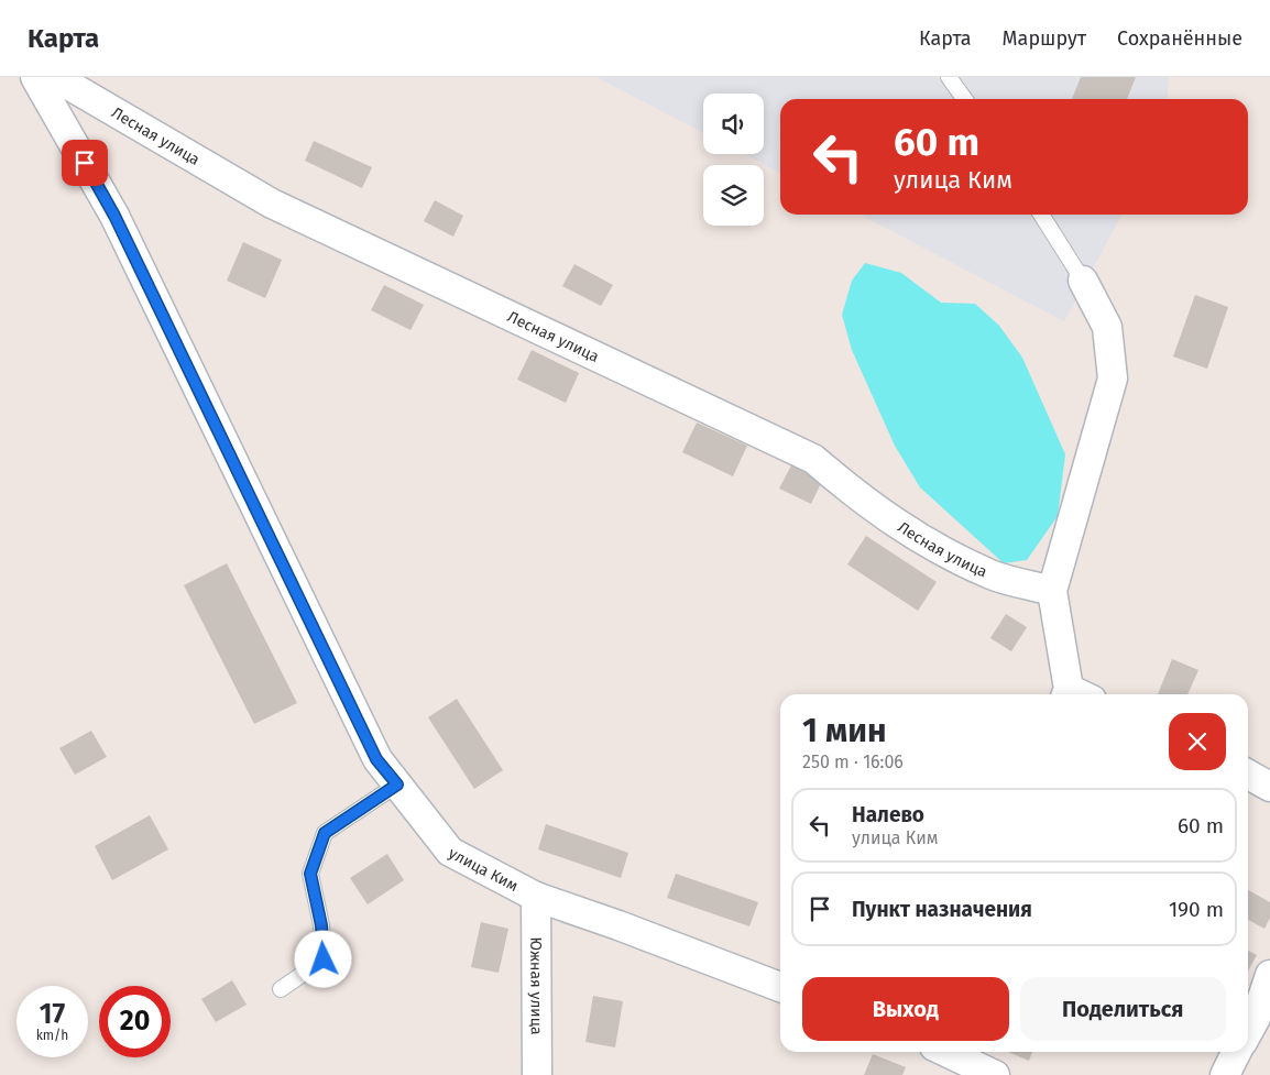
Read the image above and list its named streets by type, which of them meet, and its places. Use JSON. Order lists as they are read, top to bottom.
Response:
{
  "streets": {
    "street": ["Лесная улица", "улица Ким", "Южная улица"]
  },
  "crossings": [
    ["улица Ким", "Южная улица"]
  ],
  "page": {
    "header": "Карта",
    "nav": ["Карта", "Маршрут", "Сохранённые"],
    "turn": ["60 m", "улица Ким"],
    "heading": ["1 мин", "250 m · 16:06"],
    "list": [
      {
        "name": "Налево",
        "note": "улица Ким",
        "value": "60 m"
      },
      {
        "name": "Пункт назначения",
        "value": "190 m"
      }
    ],
    "buttons": ["Выход", "Поделиться"],
    "speed": "17 km/h",
    "limit": "20"
  }
}
